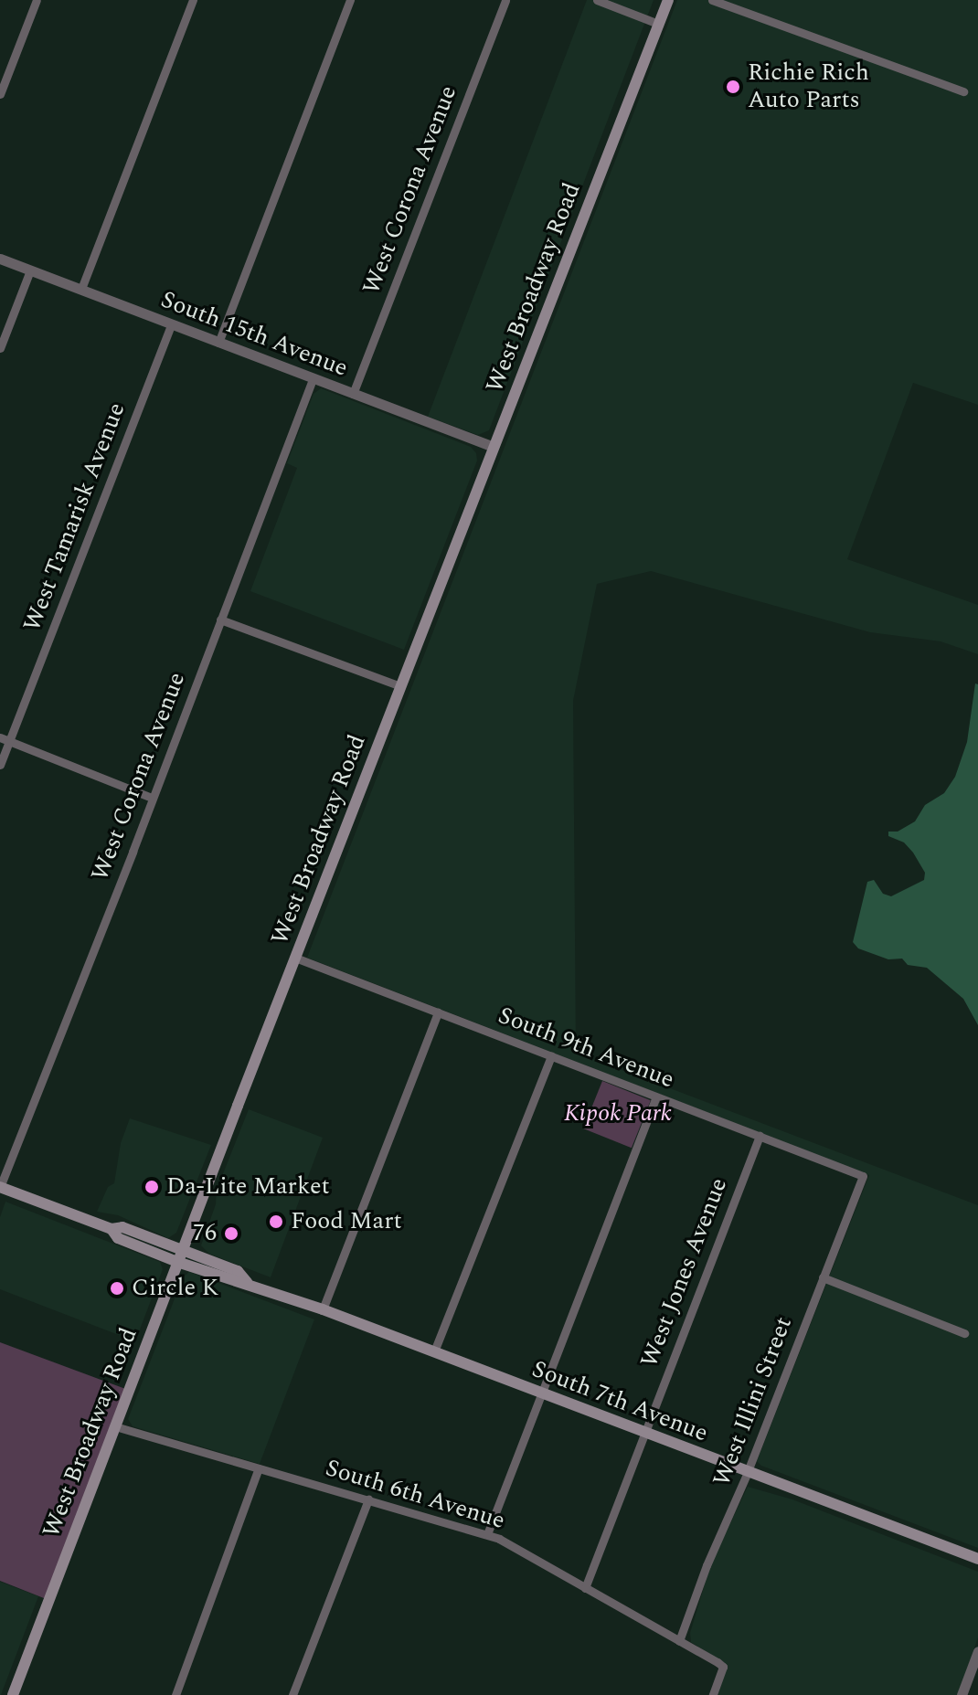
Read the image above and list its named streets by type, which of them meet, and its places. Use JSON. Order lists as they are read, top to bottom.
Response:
{
  "streets": {
    "main road": ["West Broadway Road", "South 7th Avenue"],
    "street": [
      "West Corona Avenue",
      "South 15th Avenue",
      "West Tamarisk Avenue",
      "South 9th Avenue",
      "West Jones Avenue",
      "West Illini Street",
      "South 6th Avenue"
    ]
  },
  "crossings": [
    ["West Corona Avenue", "South 15th Avenue"],
    ["West Corona Avenue", "South 7th Avenue"],
    ["West Broadway Road", "South 15th Avenue"],
    ["West Broadway Road", "South 9th Avenue"],
    ["West Broadway Road", "South 7th Avenue"],
    ["West Broadway Road", "South 6th Avenue"],
    ["South 15th Avenue", "West Tamarisk Avenue"],
    ["South 9th Avenue", "West Jones Avenue"],
    ["South 9th Avenue", "West Illini Street"],
    ["West Jones Avenue", "South 7th Avenue"],
    ["West Jones Avenue", "South 6th Avenue"],
    ["South 7th Avenue", "West Illini Street"],
    ["West Illini Street", "South 6th Avenue"]
  ],
  "parks": ["Kipok Park"],
  "places": [
    "Richie Rich Auto Parts",
    "Da-Lite Market",
    "Food Mart",
    "76",
    "Circle K"
  ]
}
